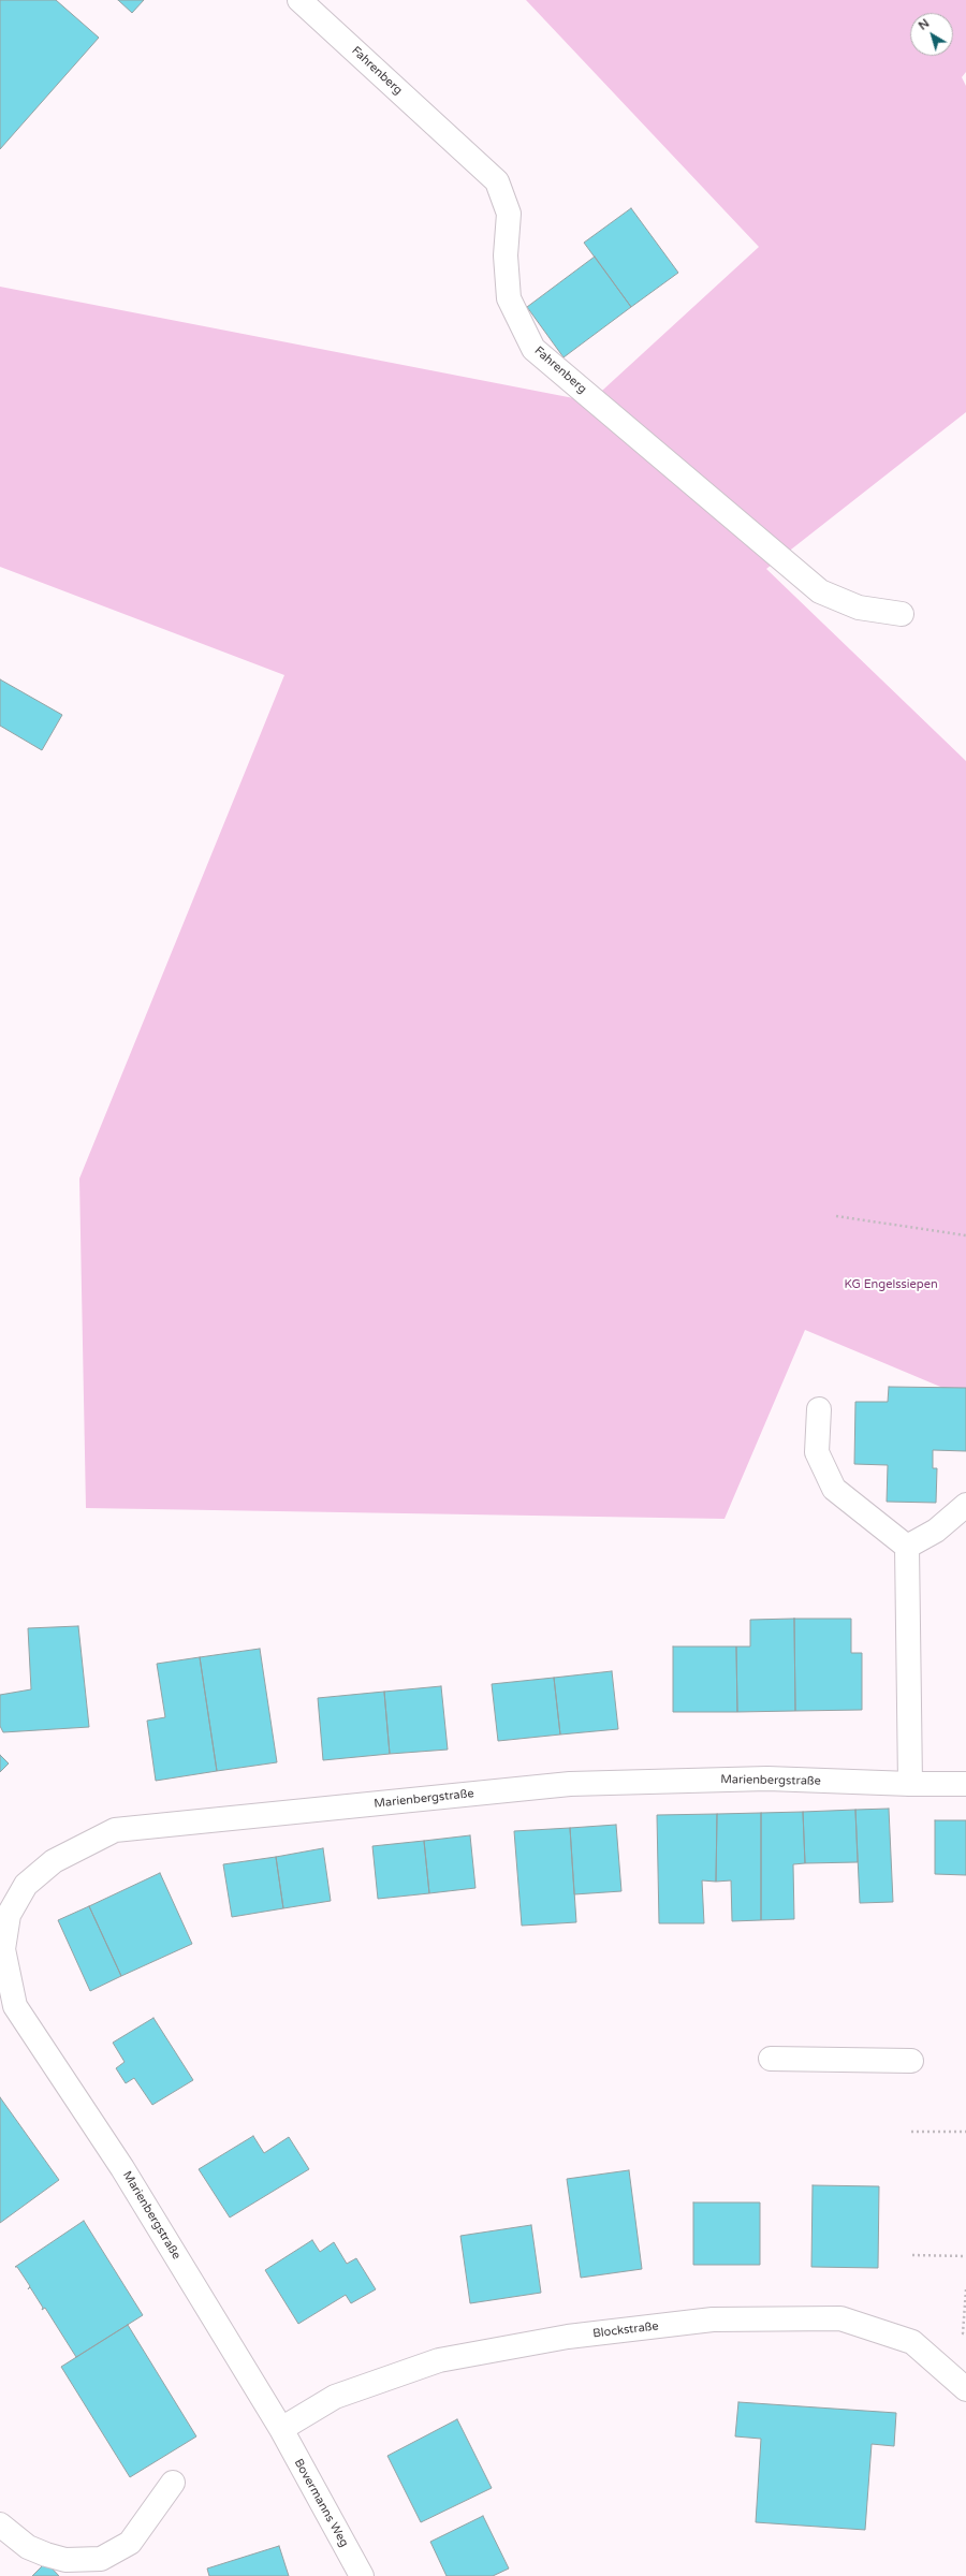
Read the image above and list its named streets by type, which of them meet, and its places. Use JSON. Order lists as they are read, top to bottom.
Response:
{
  "streets": {
    "street": [
      "Fahrenberg",
      "Marienbergstraße",
      "Blockstraße",
      "Bovermanns Weg"
    ]
  },
  "crossings": [
    ["Marienbergstraße", "Blockstraße"],
    ["Marienbergstraße", "Bovermanns Weg"],
    ["Blockstraße", "Bovermanns Weg"]
  ],
  "parks": ["KG Engelssiepen"],
  "north": "top left"
}
